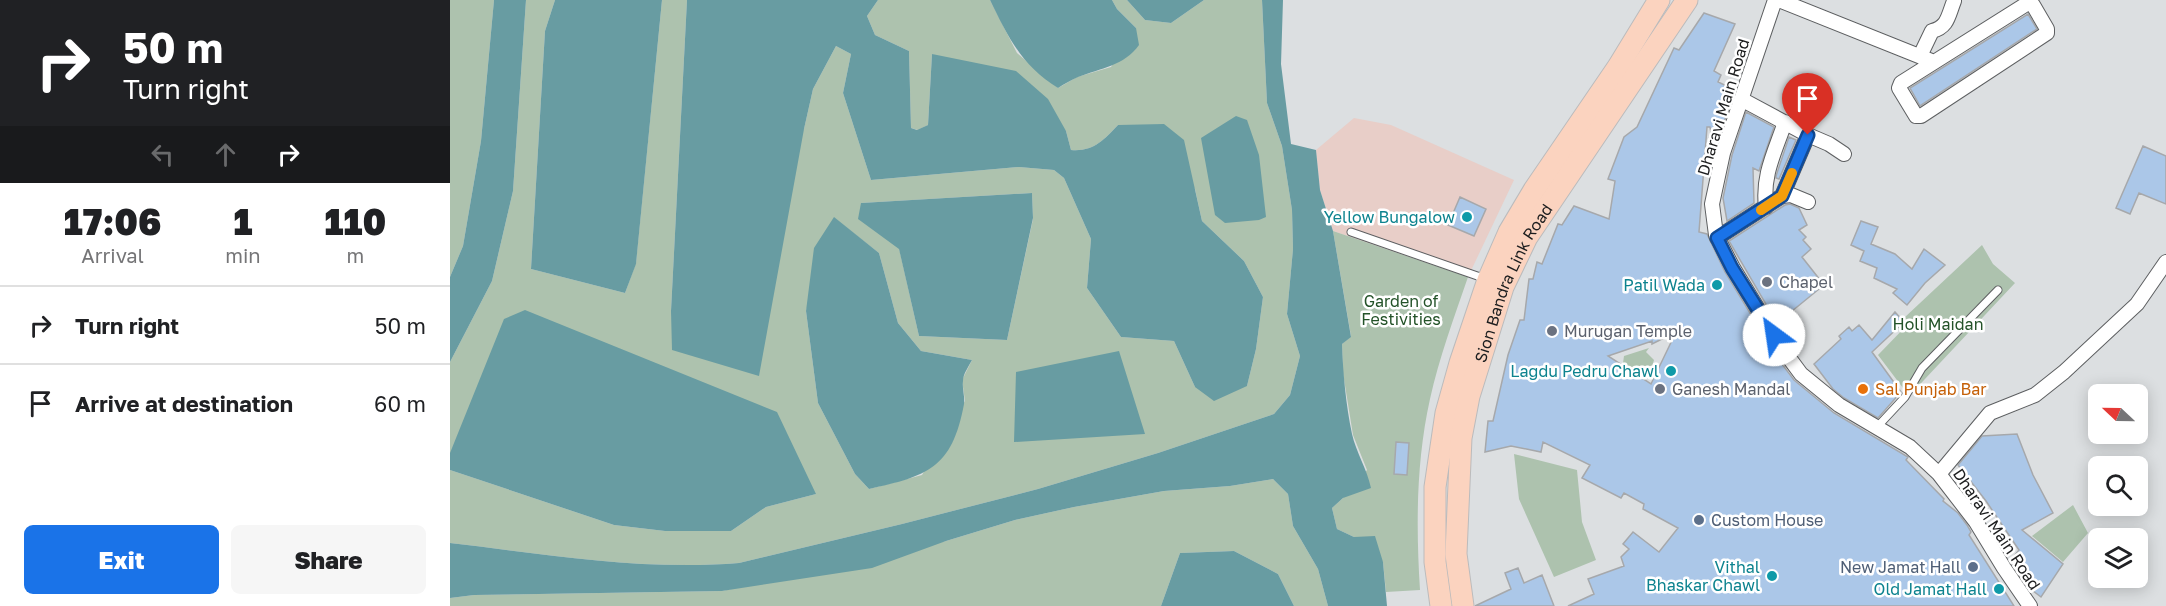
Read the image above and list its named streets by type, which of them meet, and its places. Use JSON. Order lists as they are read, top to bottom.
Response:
{
  "streets": {
    "main road": ["Sion Bandra Link Road"],
    "street": ["Dharavi Main Road"]
  },
  "parks": ["Garden of Festivities", "Holi Maidan"],
  "places": [
    "Yellow Bungalow",
    "Chapel",
    "Patil Wada",
    "Murugan Temple",
    "Lagdu Pedru Chawl",
    "Ganesh Mandal",
    "Sal Punjab Bar",
    "Custom House",
    "New Jamat Hall",
    "Vithal Bhaskar Chawl",
    "Old Jamat Hall"
  ],
  "north": "left",
  "page": {
    "turn": ["50 m", "Turn right"],
    "eta": [
      "17:06",
      "Arrival",
      "1",
      "min",
      "110",
      "m"
    ],
    "list": [
      {
        "name": "Turn right",
        "value": "50 m"
      },
      {
        "name": "Arrive at destination",
        "value": "60 m"
      }
    ],
    "buttons": ["Exit", "Share"]
  }
}
